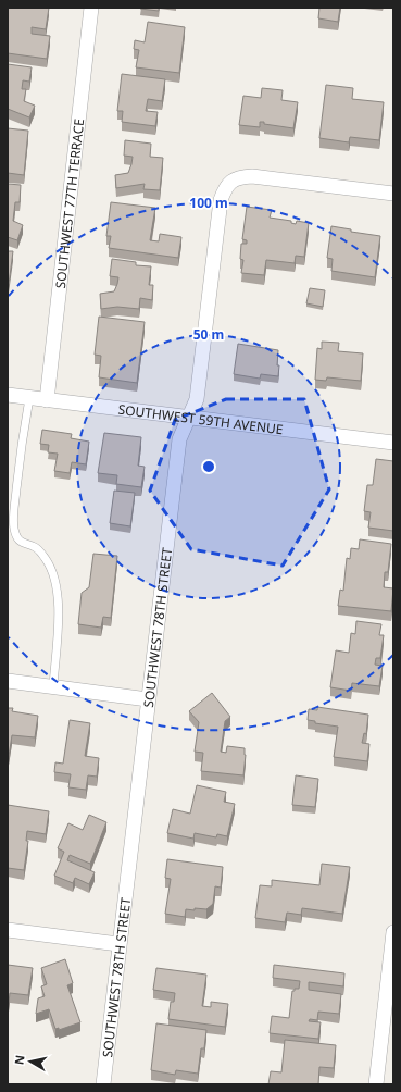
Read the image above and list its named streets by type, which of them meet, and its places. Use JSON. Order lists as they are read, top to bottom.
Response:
{
  "streets": {
    "street": ["SOUTHWEST 77TH TERRACE", "SOUTHWEST 59TH AVENUE", "SOUTHWEST 78TH STREET"]
  },
  "crossings": [
    ["SOUTHWEST 77TH TERRACE", "SOUTHWEST 59TH AVENUE"],
    ["SOUTHWEST 59TH AVENUE", "SOUTHWEST 78TH STREET"]
  ],
  "north": "left",
  "rings": ["100 m", "50 m"]
}
